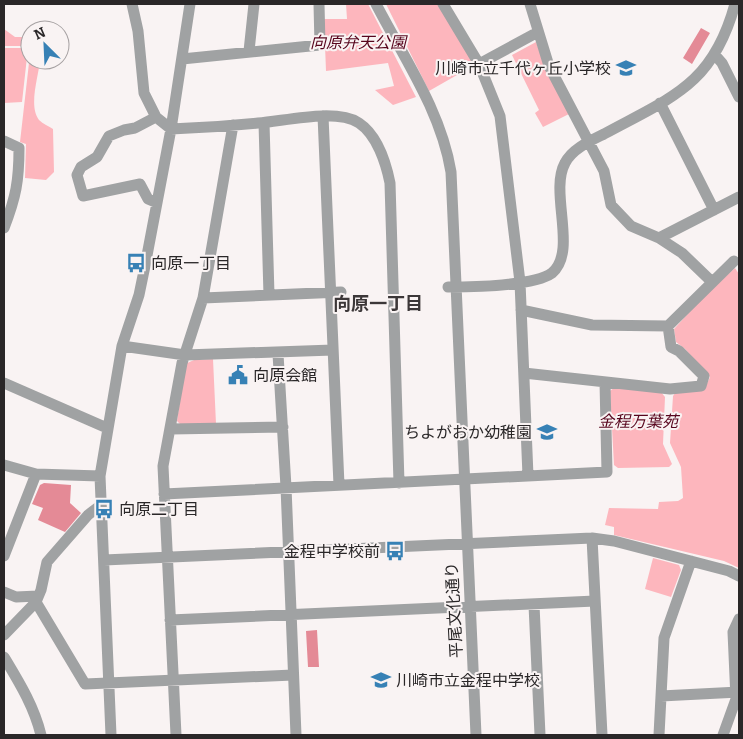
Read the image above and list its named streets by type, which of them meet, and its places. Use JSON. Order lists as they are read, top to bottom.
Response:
{
  "streets": {
    "street": ["平尾文化通り"]
  },
  "districts": ["向原一丁目"],
  "parks": ["向原弁天公園", "金程万葉苑"],
  "places": {
    "school or university": ["川崎市立千代ヶ丘小学校", "ちよがおか幼稚園", "川崎市立金程中学校"],
    "bus stop": ["向原一丁目", "向原二丁目", "金程中学校前"],
    "public building": ["向原会館"]
  },
  "north": "top left"
}
